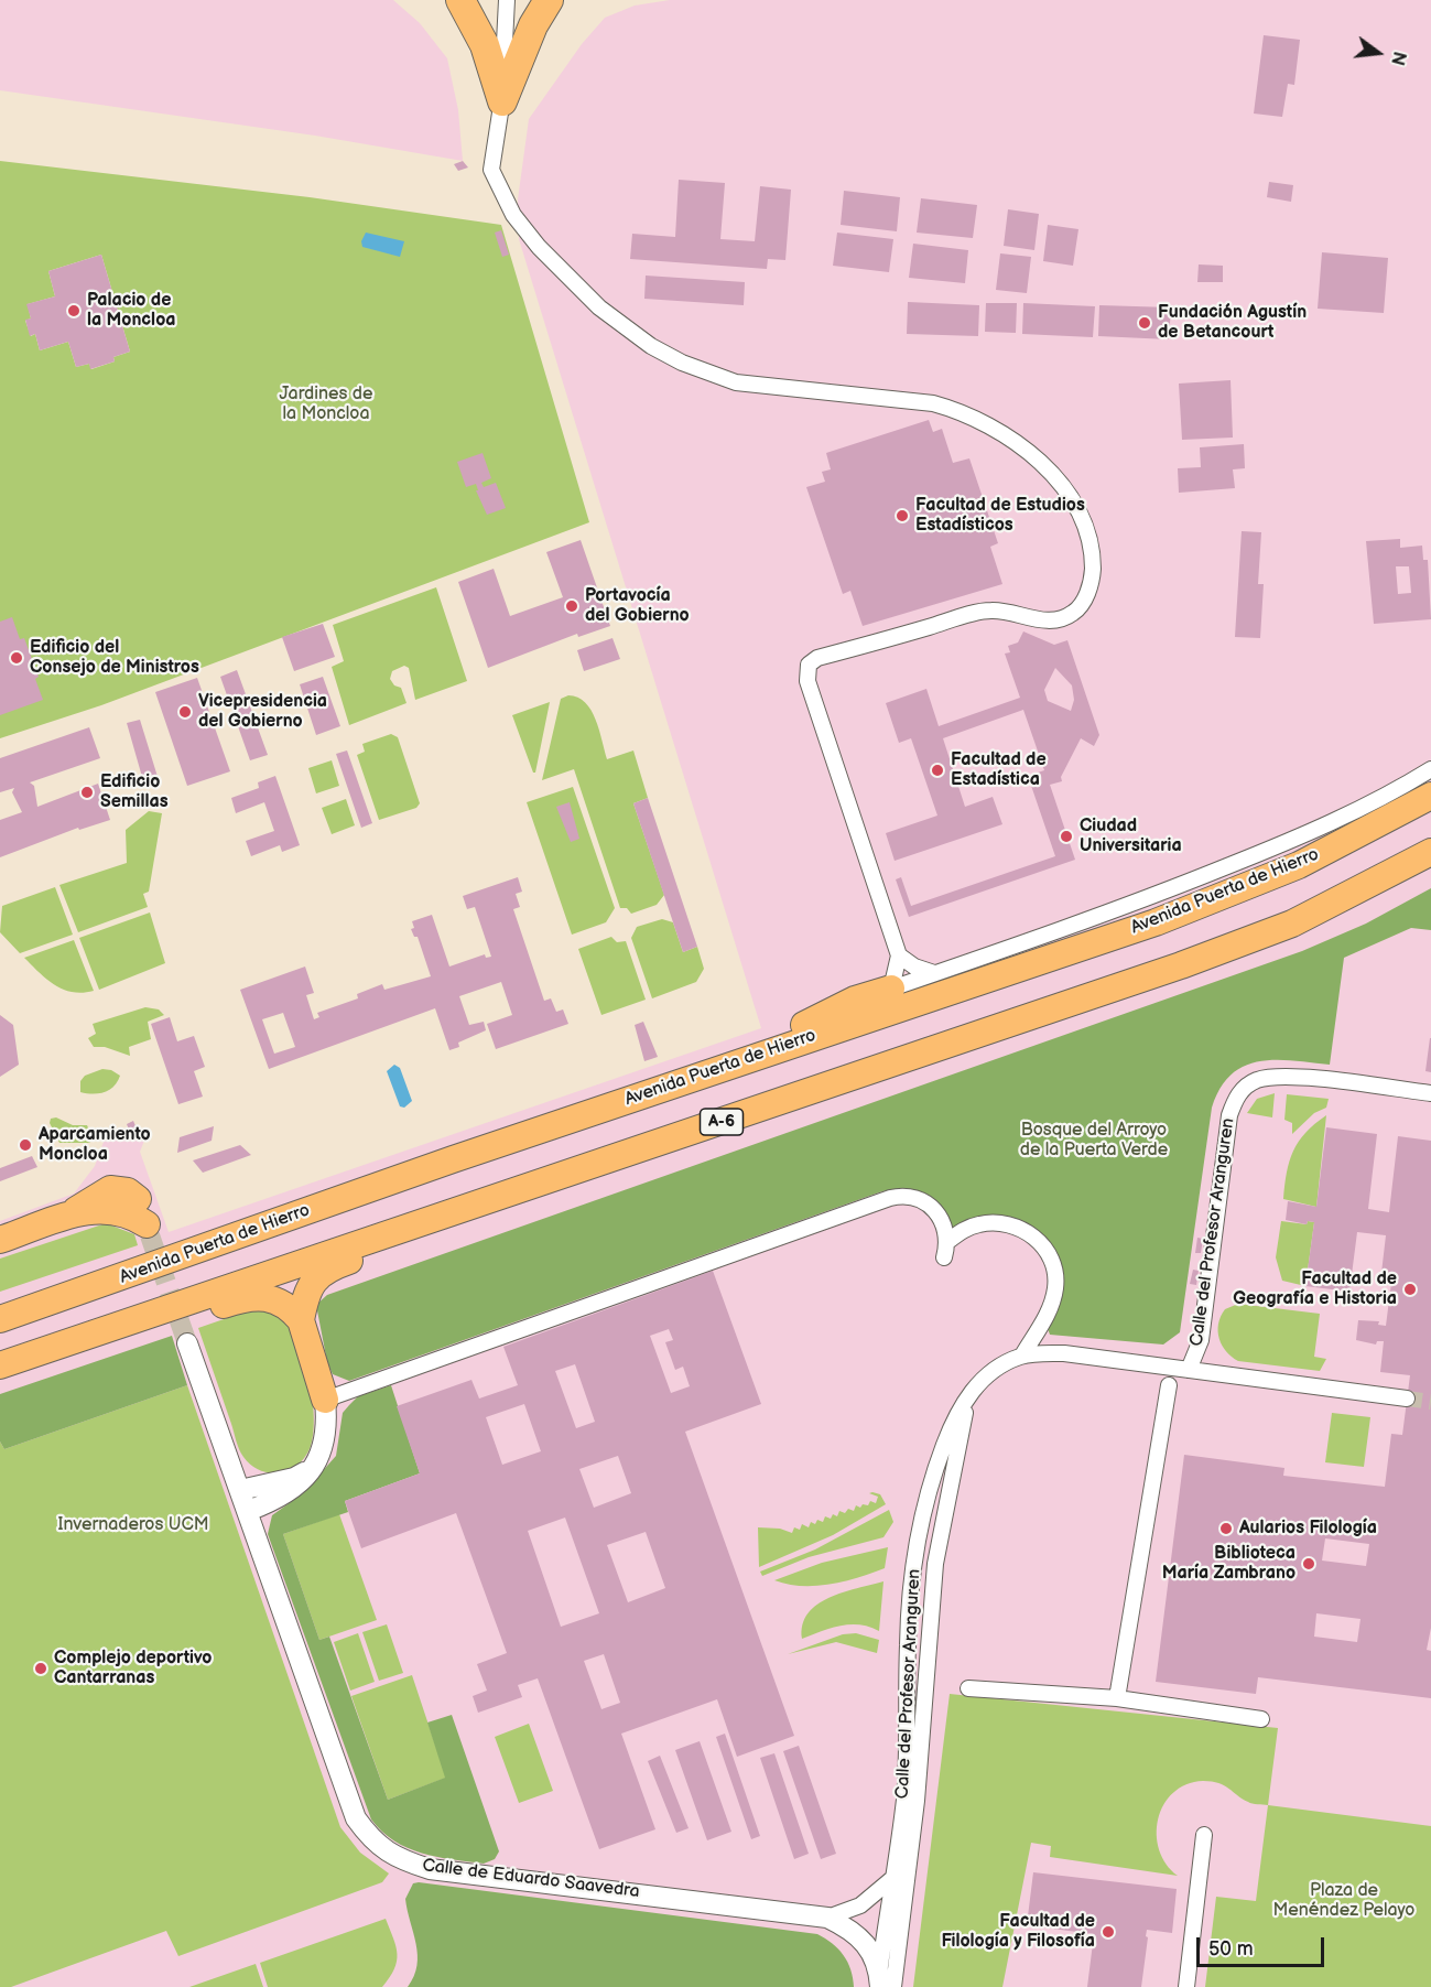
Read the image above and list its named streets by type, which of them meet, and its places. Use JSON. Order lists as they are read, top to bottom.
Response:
{
  "streets": {
    "highway": ["Avenida Puerta de Hierro", "A-6"],
    "street": ["Calle del Profesor Aranguren", "Calle de Eduardo Saavedra"]
  },
  "crossings": [
    ["Calle del Profesor Aranguren", "Calle de Eduardo Saavedra"]
  ],
  "parks": [
    "Jardines de la Moncloa",
    "Bosque del Arroyo de la Puerta Verde",
    "Invernaderos UCM",
    "Plaza de Menéndez Pelayo"
  ],
  "places": [
    "Palacio de la Moncloa",
    "Fundación Agustín de Betancourt",
    "Facultad de Estudios Estadísticos",
    "Portavocía del Gobierno",
    "Edificio del Consejo de Ministros",
    "Vicepresidencia del Gobierno",
    "Facultad de Estadística",
    "Edificio Semillas",
    "Ciudad Universitaria",
    "Aparcamiento Moncloa",
    "Facultad de Geografía e Historia",
    "Aularios Filología",
    "Biblioteca María Zambrano",
    "Complejo deportivo Cantarranas",
    "Facultad de Filología y Filosofía"
  ],
  "scale_bar": "50 m",
  "north": "right"
}
